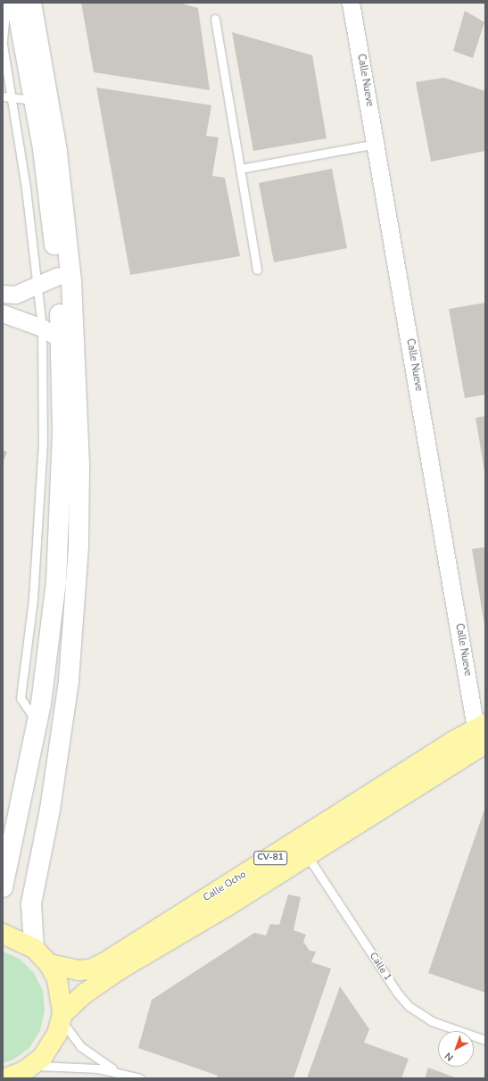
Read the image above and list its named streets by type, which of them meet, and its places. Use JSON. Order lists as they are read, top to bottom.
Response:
{
  "streets": {
    "main road": ["CV-81", "Calle Ocho"],
    "street": ["Calle Nueve"],
    "lane": ["Calle 1"]
  },
  "crossings": [
    ["Calle Nueve", "Calle Ocho"],
    ["Calle Ocho", "Calle 1"]
  ],
  "north": "bottom left"
}
